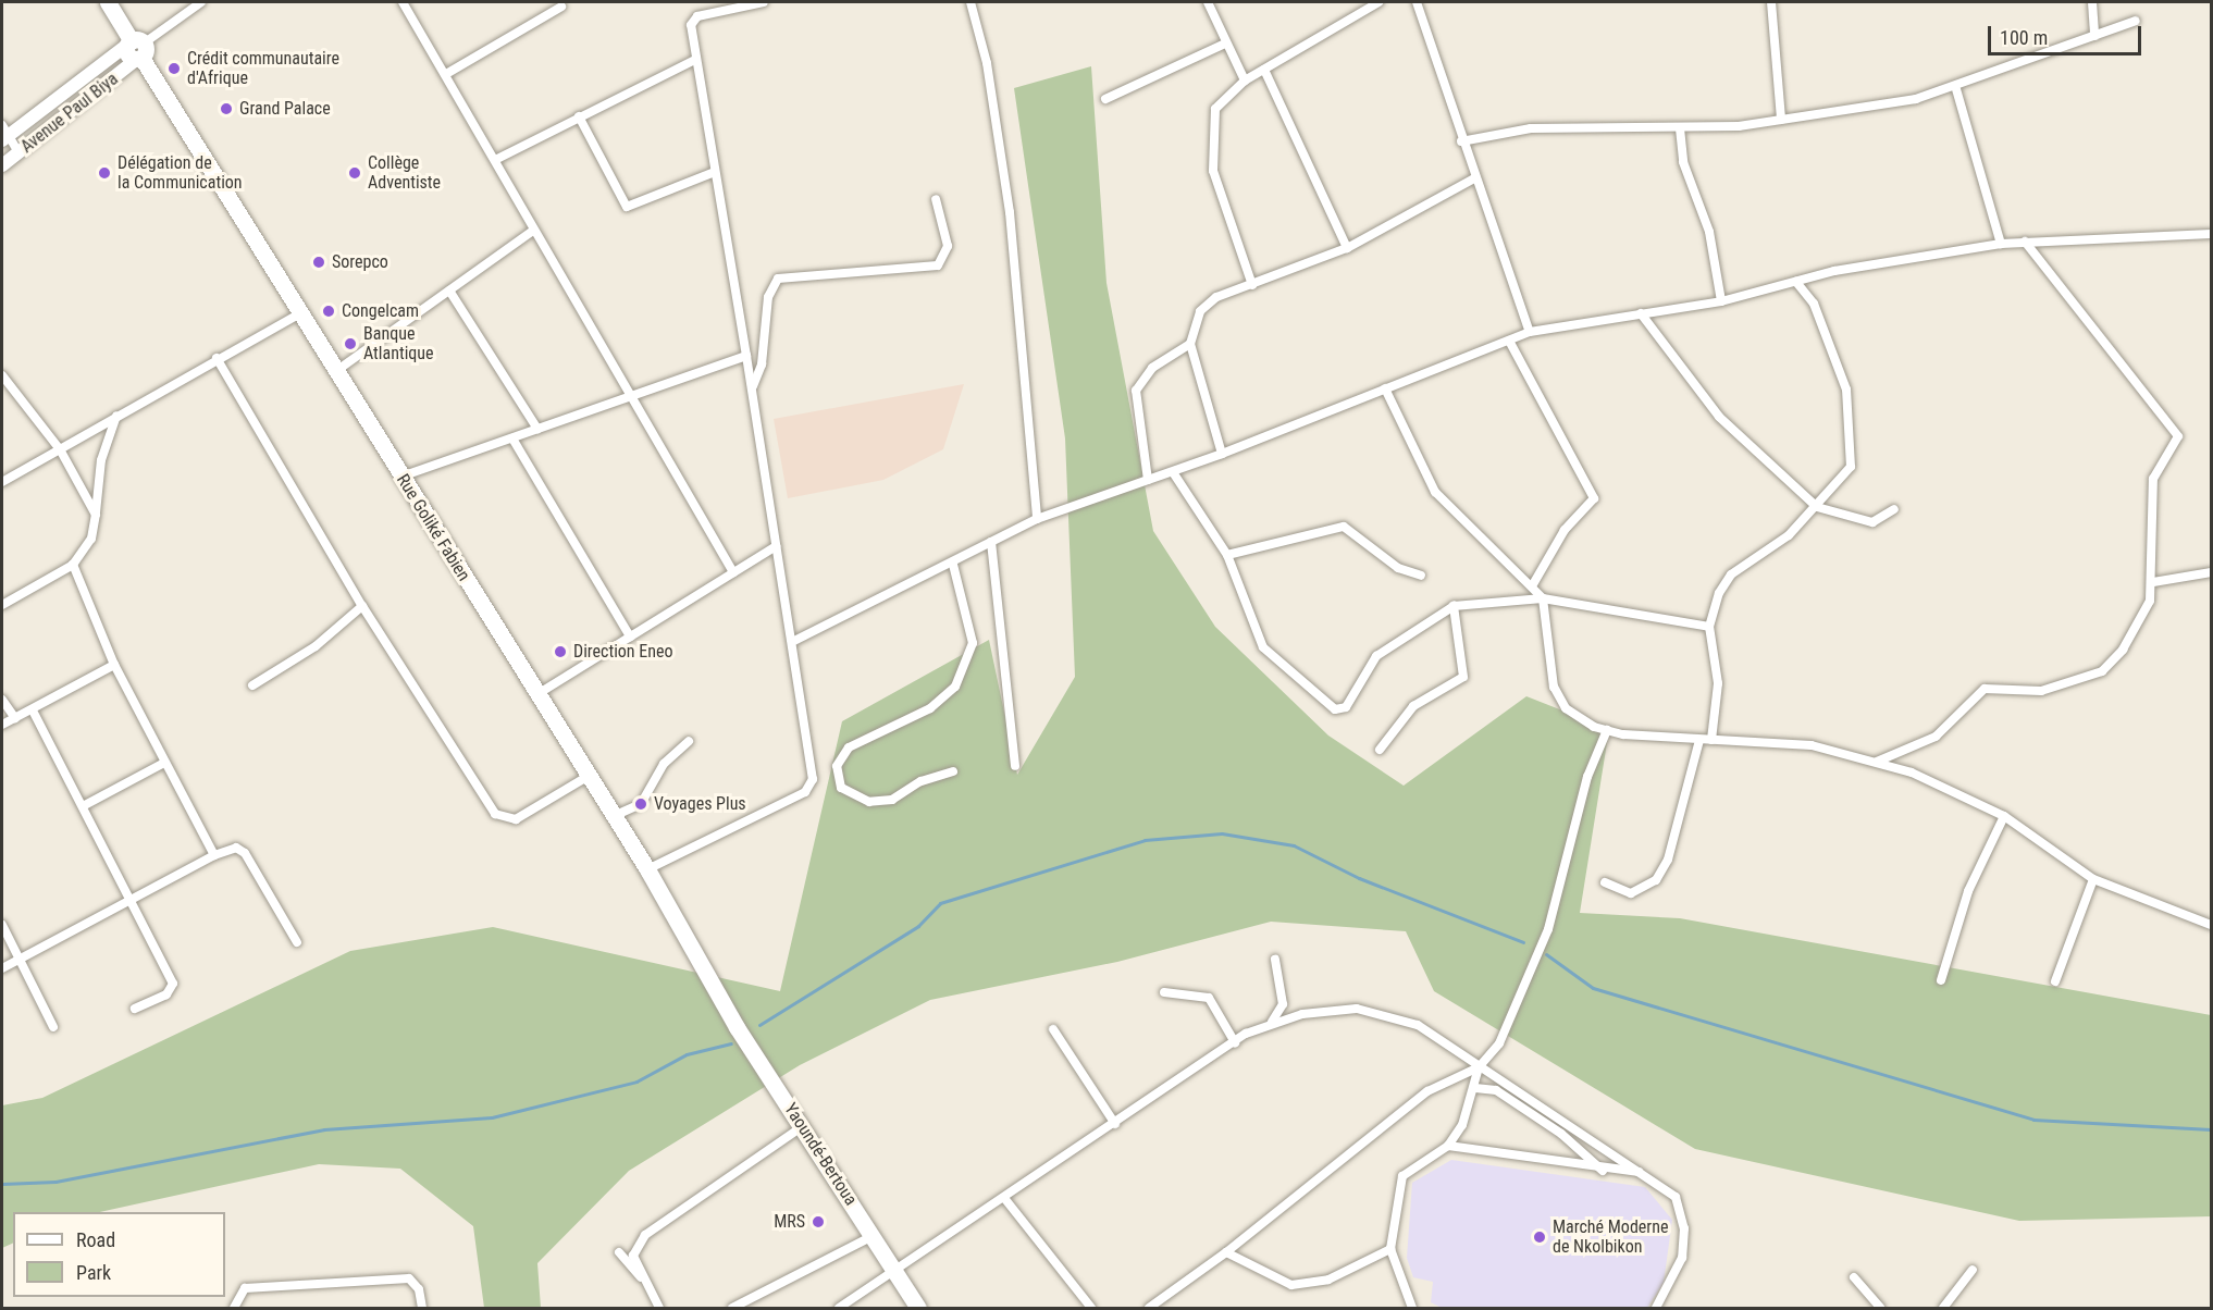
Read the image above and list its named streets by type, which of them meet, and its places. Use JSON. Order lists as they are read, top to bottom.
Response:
{
  "streets": {
    "highway": ["Rue Goliké Fabien", "Yaoundé-Bertoua"],
    "street": ["Avenue Paul Biya"]
  },
  "crossings": [
    ["Avenue Paul Biya", "Rue Goliké Fabien"],
    ["Rue Goliké Fabien", "Yaoundé-Bertoua"]
  ],
  "places": [
    "Crédit communautaire d'Afrique",
    "Grand Palace",
    "Délégation de la Communication",
    "Collège Adventiste",
    "Sorepco",
    "Congelcam",
    "Banque Atlantique",
    "Direction Eneo",
    "Voyages Plus",
    "MRS",
    "Marché Moderne de Nkolbikon"
  ],
  "legend": ["Road", "Park"],
  "scale_bar": "100 m"
}
